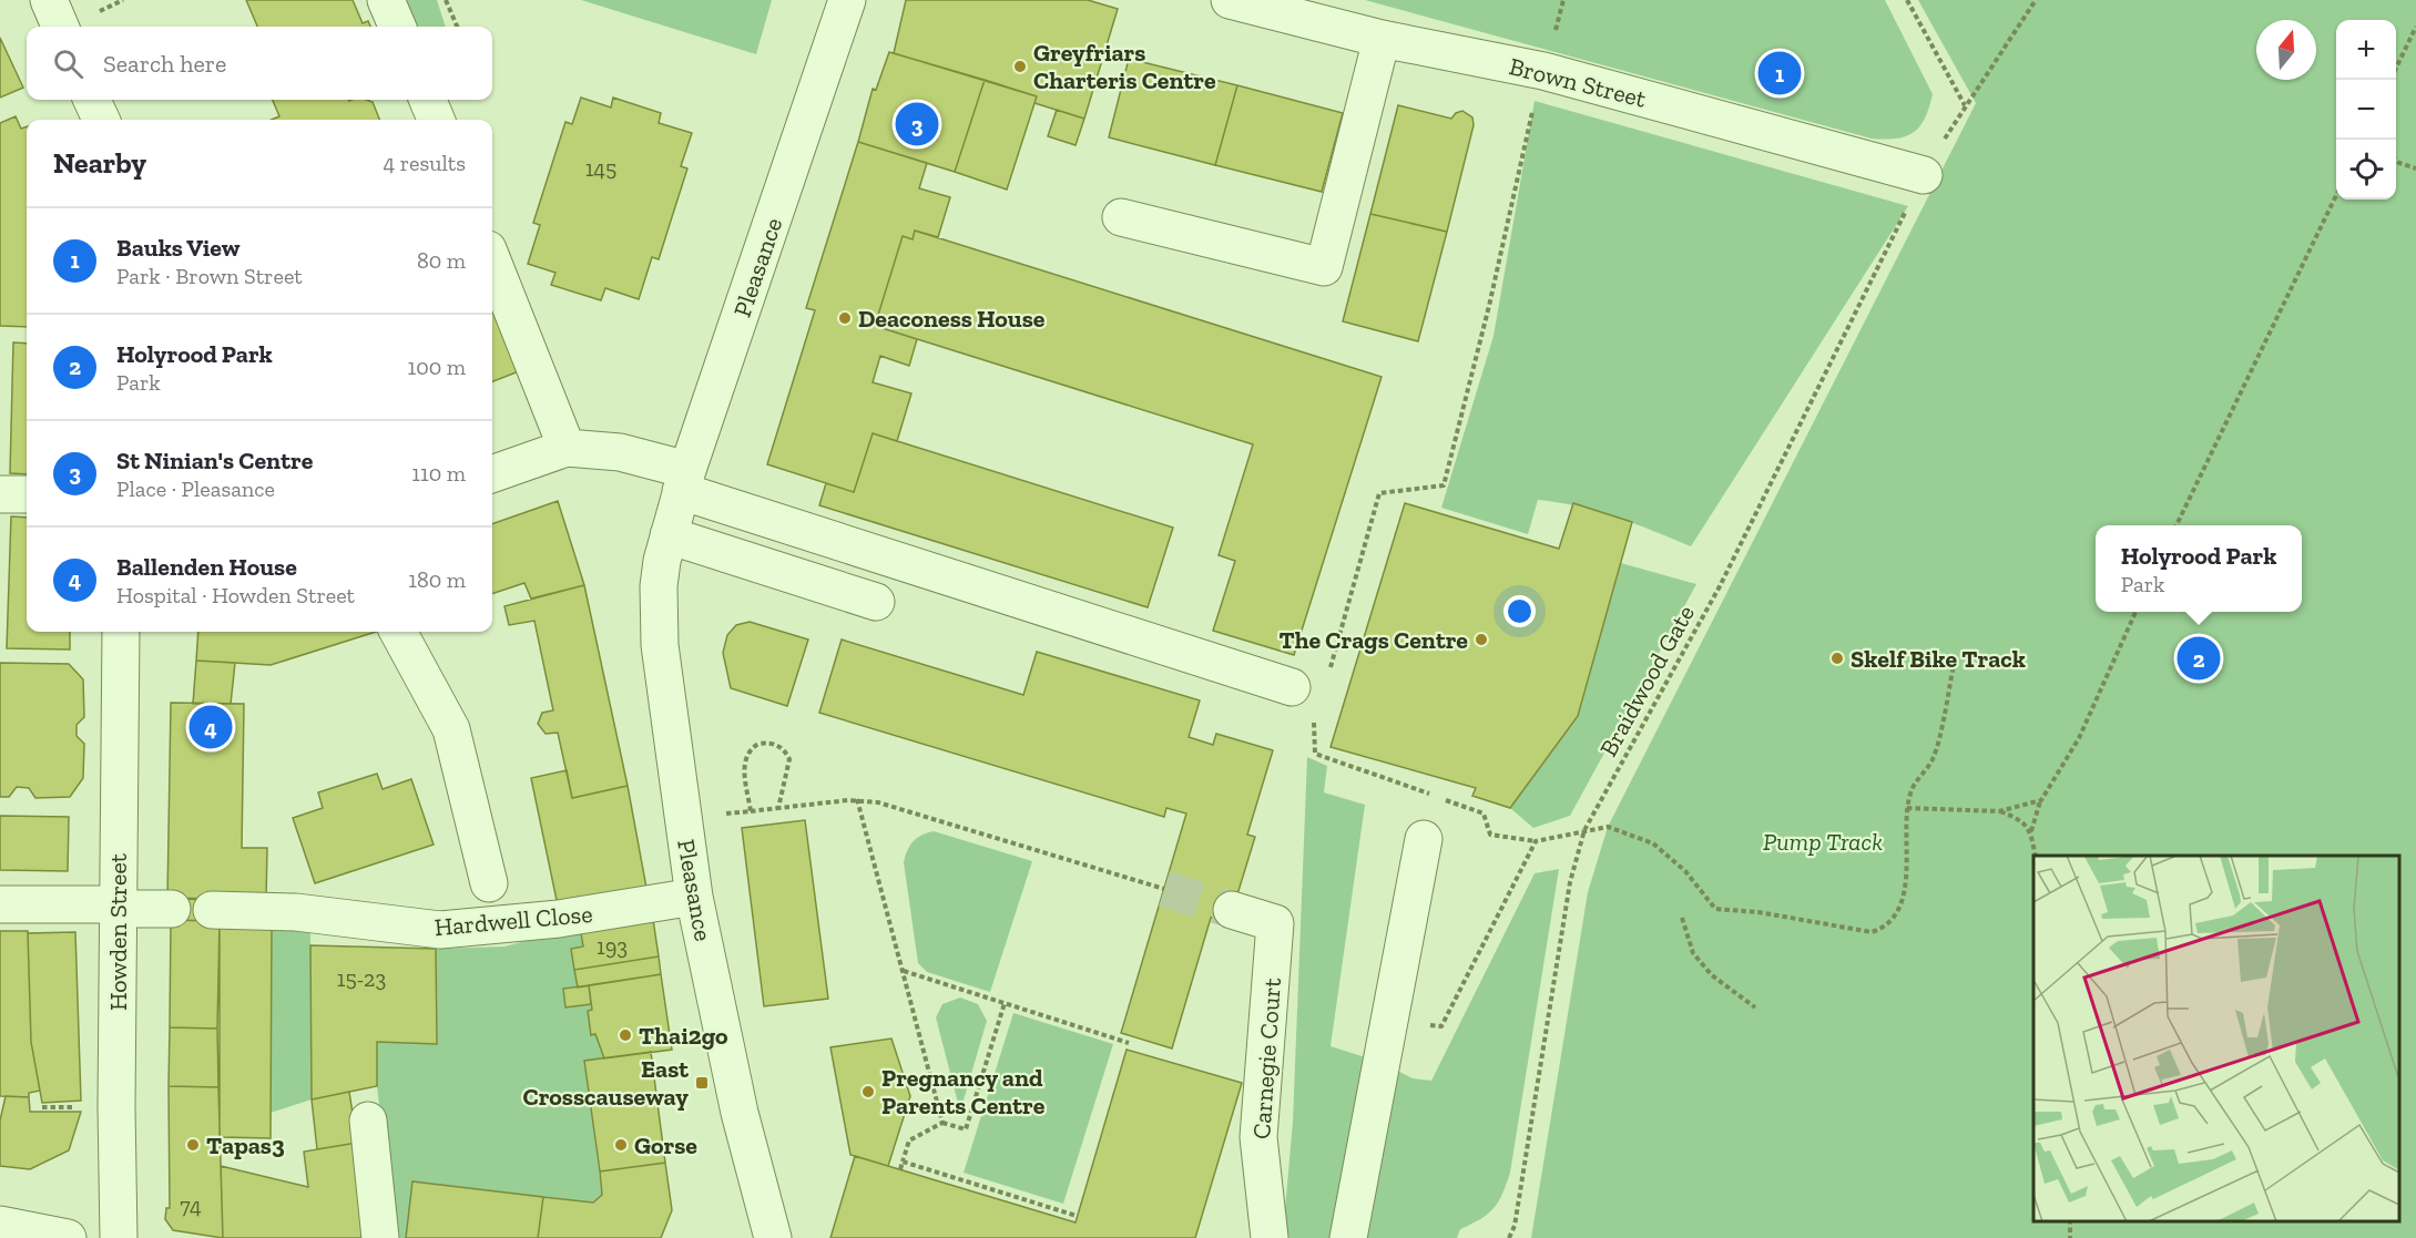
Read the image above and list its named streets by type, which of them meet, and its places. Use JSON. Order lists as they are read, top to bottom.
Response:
{
  "streets": {
    "street": [
      "Brown Street",
      "Pleasance",
      "Hardwell Close",
      "Howden Street",
      "Carnegie Court"
    ],
    "path": ["Braidwood Gate"]
  },
  "crossings": [
    ["Brown Street", "Braidwood Gate"],
    ["Pleasance", "Hardwell Close"]
  ],
  "parks": ["Pump Track"],
  "places": {
    "other": [
      "Greyfriars Charteris Centre",
      "Deaconess House",
      "The Crags Centre",
      "Skelf Bike Track",
      "Thai2go",
      "Pregnancy and Parents Centre",
      "Tapas3",
      "Gorse"
    ],
    "transit": ["East Crosscauseway"]
  },
  "house_numbers": [
    "145",
    "193",
    "15-23",
    "74"
  ],
  "north": "top",
  "page": {
    "map_buttons": ["+", "−"],
    "search": "Search here",
    "pins": [
      "1",
      "3",
      "2",
      "4"
    ],
    "heading": ["Nearby", "4 results"],
    "list": [
      {
        "mark": "1",
        "name": "Bauks View",
        "note": "Park · Brown Street",
        "value": "80 m"
      },
      {
        "mark": "2",
        "name": "Holyrood Park",
        "note": "Park",
        "value": "100 m"
      },
      {
        "mark": "3",
        "name": "St Ninian's Centre",
        "note": "Place · Pleasance",
        "value": "110 m"
      },
      {
        "mark": "4",
        "name": "Ballenden House",
        "note": "Hospital · Howden Street",
        "value": "180 m"
      }
    ],
    "popup": ["Holyrood Park", "Park"]
  }
}
